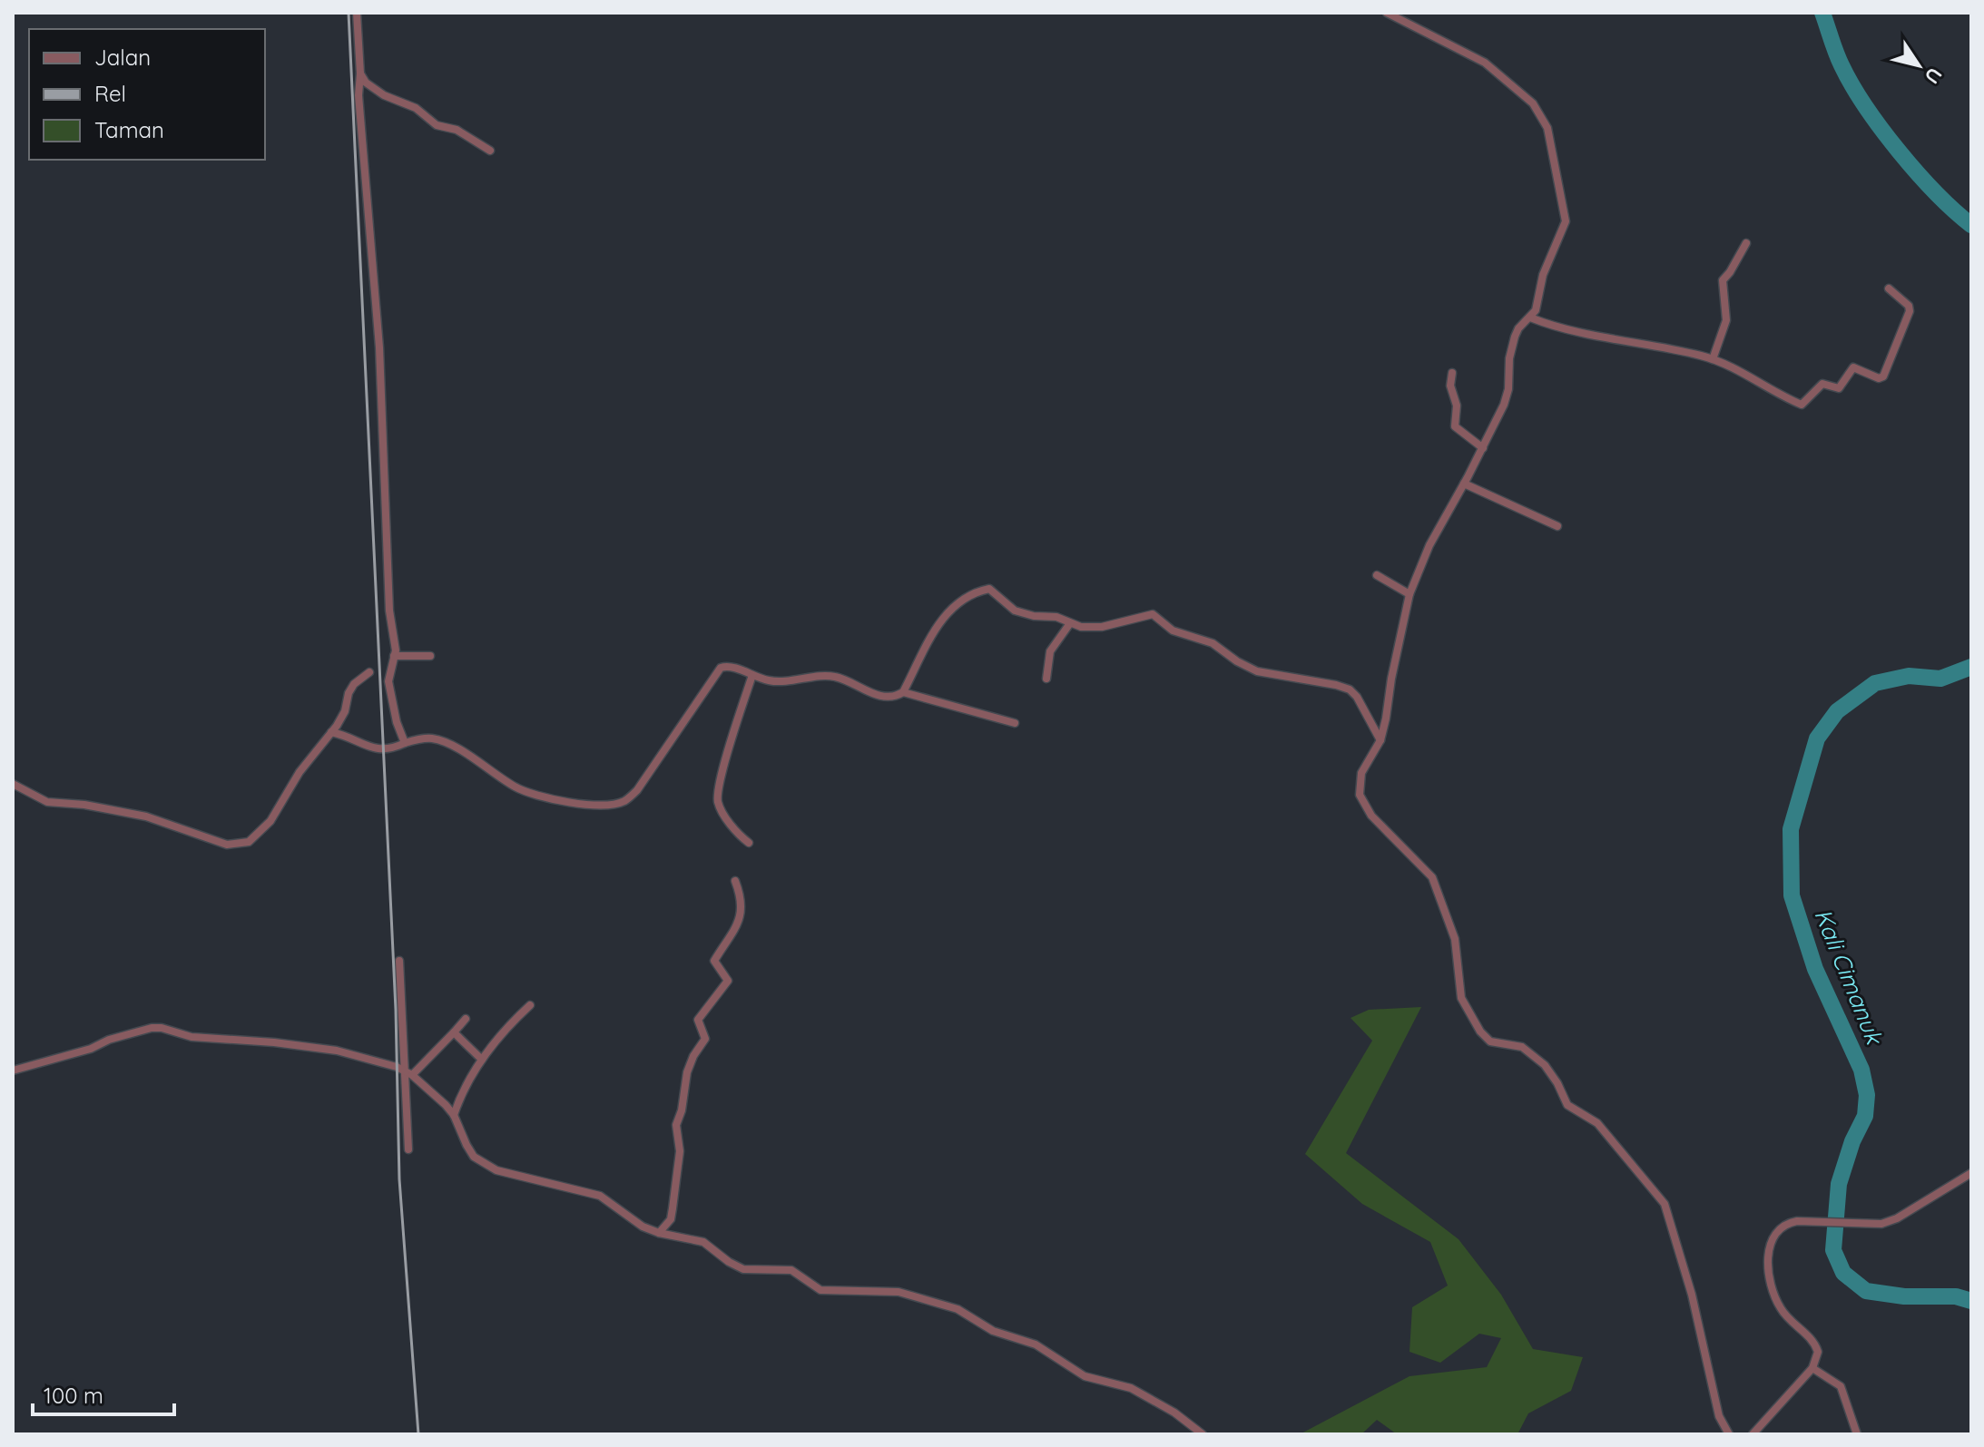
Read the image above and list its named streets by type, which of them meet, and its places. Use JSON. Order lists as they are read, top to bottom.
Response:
{
  "water": ["Kali Cimanuk"],
  "legend": ["Jalan", "Rel", "Taman"],
  "scale_bar": "100 m",
  "north": "bottom right"
}
